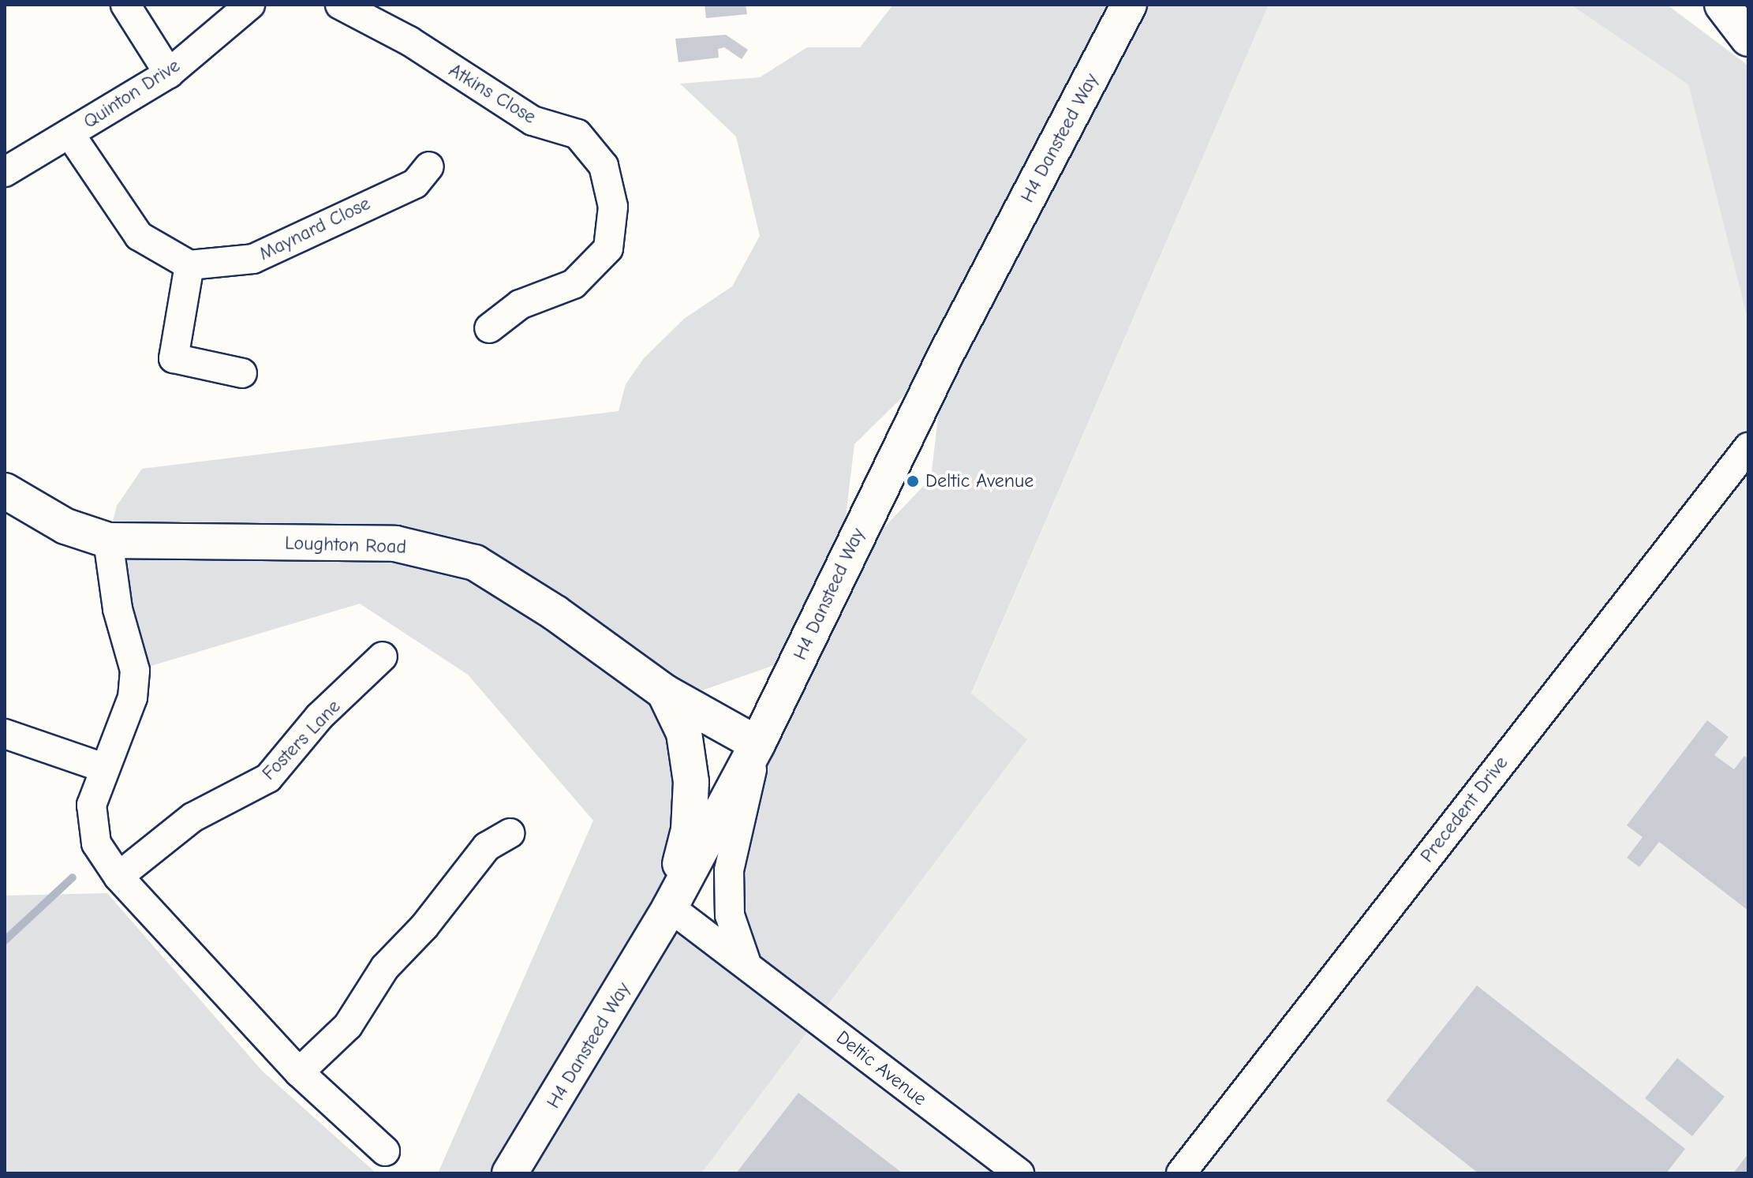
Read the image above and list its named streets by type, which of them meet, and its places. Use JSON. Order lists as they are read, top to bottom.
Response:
{
  "streets": {
    "street": [
      "Quinton Drive",
      "Atkins Close",
      "H4 Dansteed Way",
      "Maynard Close",
      "Loughton Road",
      "Fosters Lane",
      "Precedent Drive",
      "Deltic Avenue"
    ]
  },
  "crossings": [
    ["H4 Dansteed Way", "Loughton Road"],
    ["H4 Dansteed Way", "Deltic Avenue"]
  ],
  "places": ["Deltic Avenue"]
}
